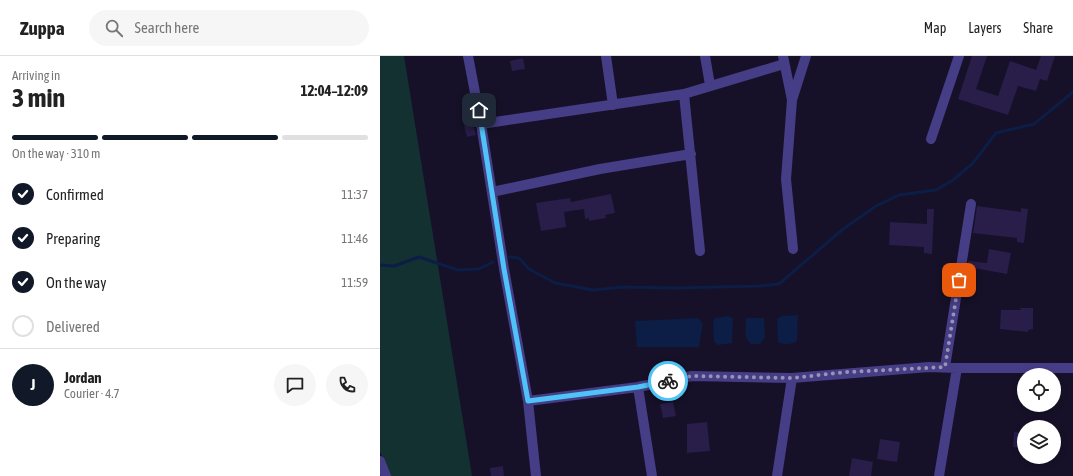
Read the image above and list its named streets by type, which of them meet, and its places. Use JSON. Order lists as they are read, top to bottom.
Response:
{
  "page": {
    "header": "Zuppa",
    "search": "Search here",
    "nav": ["Map", "Layers", "Share"],
    "heading": ["3 min", "Arriving in", "12:04–12:09"],
    "panel": ["Jordan", "Courier · 4.7"],
    "bar": "On the way · 310 m",
    "list": [
      ["Confirmed", "11:37"],
      ["Preparing", "11:46"],
      ["On the way", "11:59"],
      "Delivered"
    ],
    "round": "J"
  }
}
